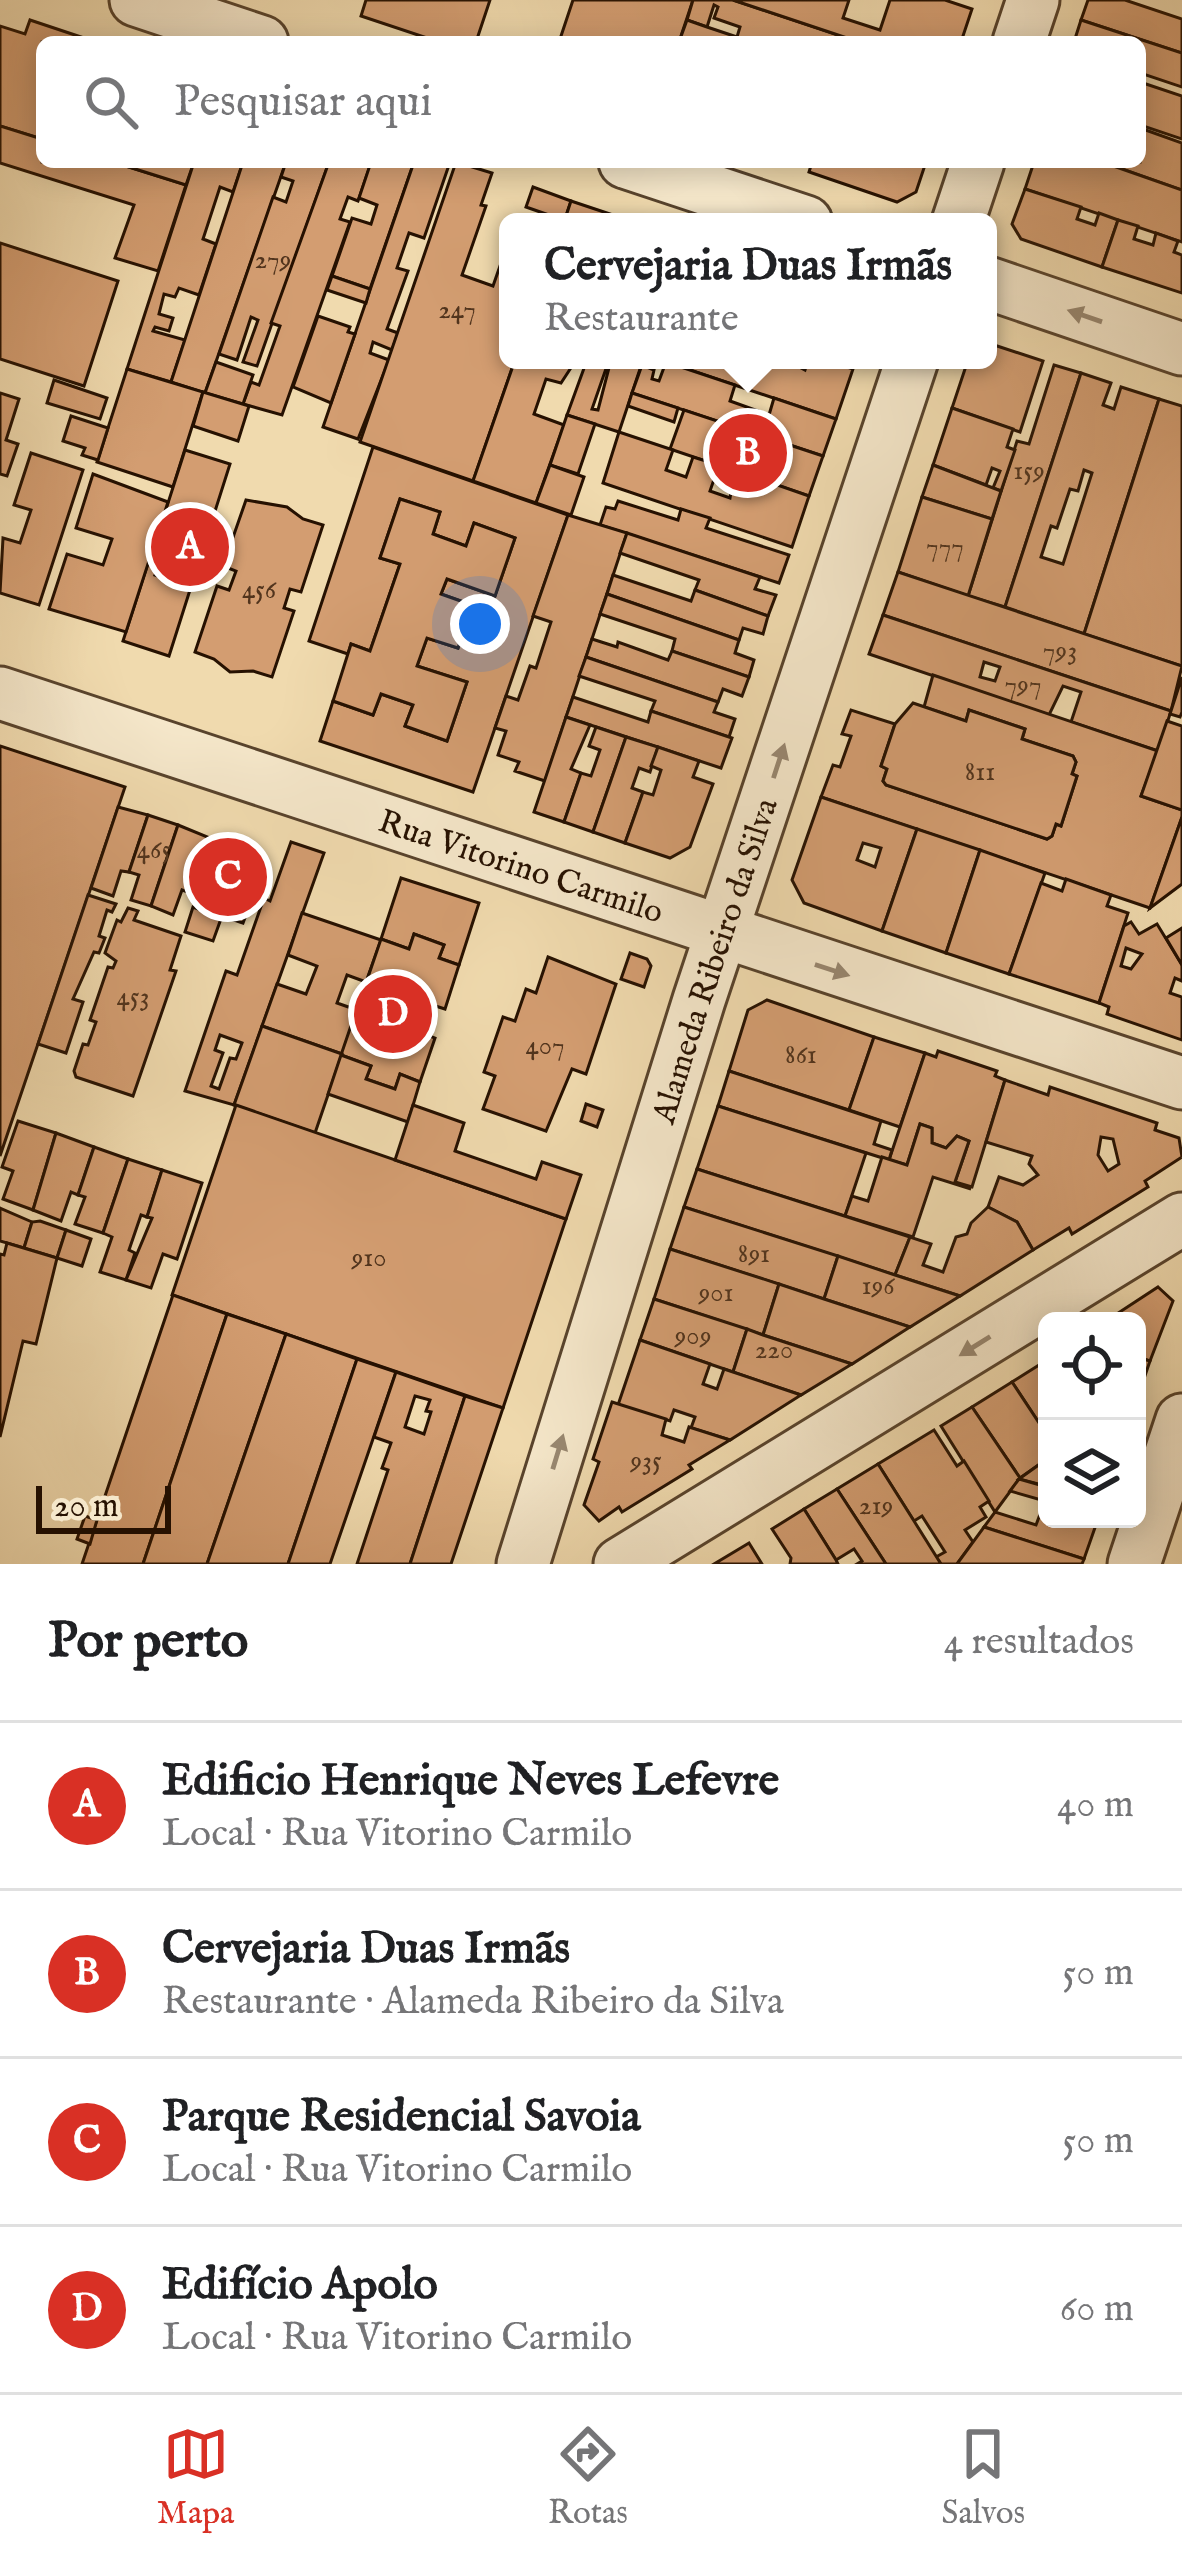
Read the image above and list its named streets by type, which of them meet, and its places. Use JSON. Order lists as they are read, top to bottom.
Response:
{
  "streets": {
    "street": ["Rua Vitorino Carmilo", "Alameda Ribeiro da Silva"]
  },
  "crossings": [
    ["Rua Vitorino Carmilo", "Alameda Ribeiro da Silva"]
  ],
  "one_way": ["Rua Vitorino Carmilo", "Alameda Ribeiro da Silva"],
  "house_numbers": [
    "279",
    "247",
    "159",
    "777",
    "456",
    "793",
    "797",
    "811",
    "465",
    "453",
    "407",
    "861",
    "891",
    "910",
    "196",
    "901",
    "909",
    "220",
    "935",
    "219"
  ],
  "scale_bar": "20 m",
  "page": {
    "search": "Pesquisar aqui",
    "popup": ["Cervejaria Duas Irmãs", "Restaurante"],
    "pins": [
      "B",
      "A",
      "C",
      "D"
    ],
    "scale": "20 m",
    "heading": ["Por perto", "4 resultados"],
    "list": [
      {
        "mark": "A",
        "name": "Edificio Henrique Neves Lefevre",
        "note": "Local · Rua Vitorino Carmilo",
        "value": "40 m"
      },
      {
        "mark": "B",
        "name": "Cervejaria Duas Irmãs",
        "note": "Restaurante · Alameda Ribeiro da Silva",
        "value": "50 m"
      },
      {
        "mark": "C",
        "name": "Parque Residencial Savoia",
        "note": "Local · Rua Vitorino Carmilo",
        "value": "50 m"
      },
      {
        "mark": "D",
        "name": "Edifício Apolo",
        "note": "Local · Rua Vitorino Carmilo",
        "value": "60 m"
      }
    ],
    "nav": ["Mapa", "Rotas", "Salvos"]
  }
}
